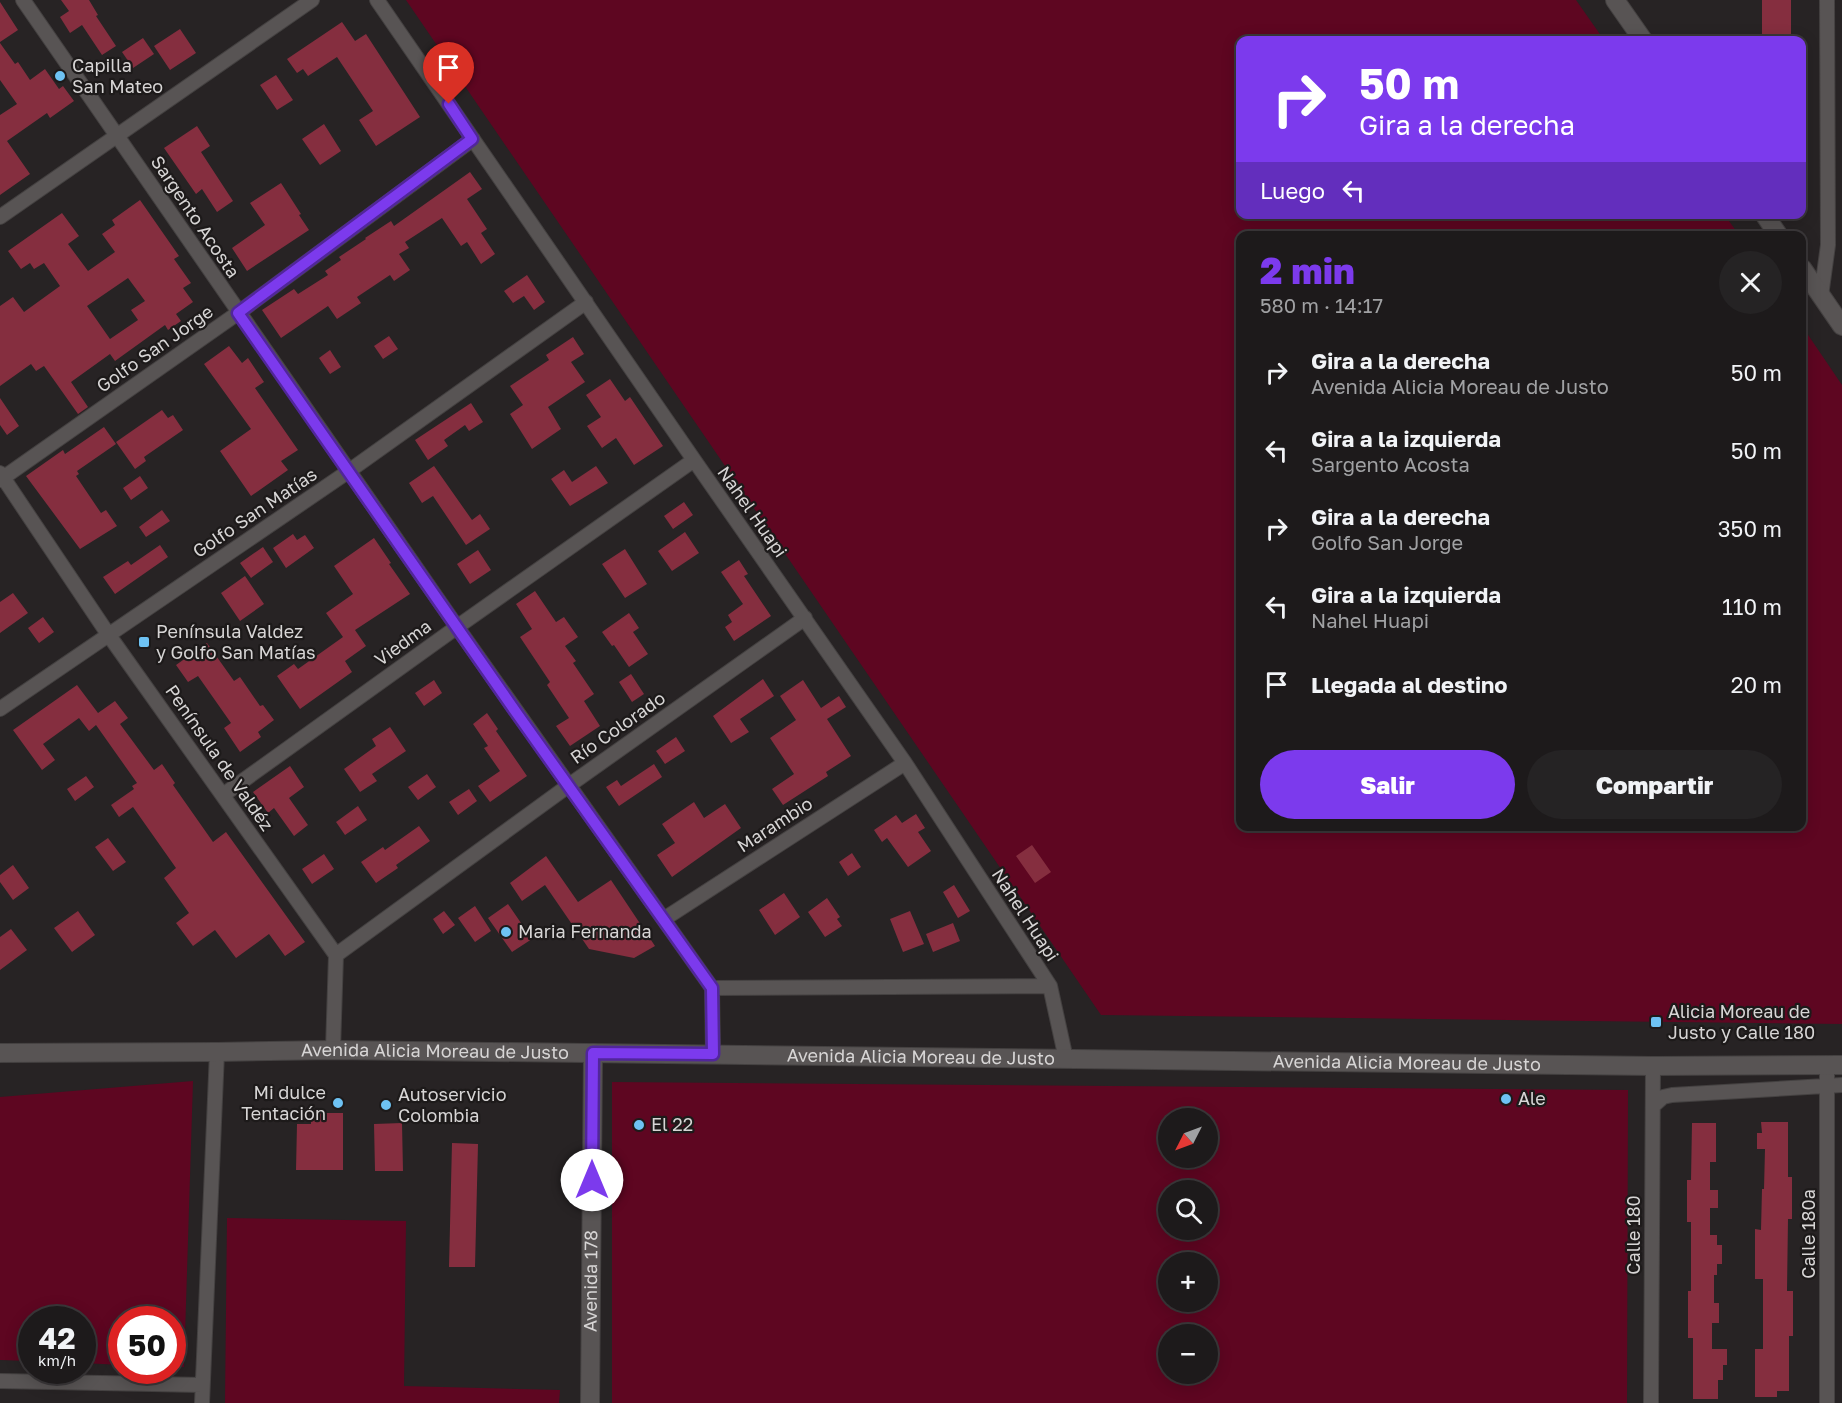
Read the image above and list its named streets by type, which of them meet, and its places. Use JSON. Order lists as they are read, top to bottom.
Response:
{
  "streets": {
    "main road": ["Avenida Alicia Moreau de Justo", "Avenida 178"],
    "street": [
      "Sargento Acosta",
      "Golfo San Jorge",
      "Nahel Huapi",
      "Golfo San Matías",
      "Viedma",
      "Río Colorado",
      "Península de Valdéz",
      "Marambio",
      "Calle 180a",
      "Calle 180"
    ]
  },
  "crossings": [
    ["Sargento Acosta", "Golfo San Jorge"],
    ["Sargento Acosta", "Golfo San Matías"],
    ["Sargento Acosta", "Viedma"],
    ["Sargento Acosta", "Río Colorado"],
    ["Sargento Acosta", "Marambio"],
    ["Golfo San Jorge", "Nahel Huapi"],
    ["Golfo San Jorge", "Península de Valdéz"],
    ["Nahel Huapi", "Golfo San Matías"],
    ["Nahel Huapi", "Viedma"],
    ["Nahel Huapi", "Río Colorado"],
    ["Nahel Huapi", "Marambio"],
    ["Nahel Huapi", "Avenida Alicia Moreau de Justo"],
    ["Golfo San Matías", "Península de Valdéz"],
    ["Viedma", "Península de Valdéz"],
    ["Río Colorado", "Península de Valdéz"],
    ["Avenida Alicia Moreau de Justo", "Calle 180a"],
    ["Avenida Alicia Moreau de Justo", "Calle 180"],
    ["Avenida Alicia Moreau de Justo", "Avenida 178"]
  ],
  "places": {
    "other": [
      "Capilla San Mateo",
      "Maria Fernanda",
      "Ale",
      "Mi dulce Tentación",
      "Autoservicio Colombia",
      "El 22"
    ],
    "transit": ["Península Valdez y Golfo San Matías", "Alicia Moreau de Justo y Calle 180"]
  },
  "north": "bottom left",
  "page": {
    "turn": ["50 m", "Gira a la derecha"],
    "then": "Luego",
    "heading": ["2 min", "580 m · 14:17"],
    "list": [
      {
        "name": "Gira a la derecha",
        "note": "Avenida Alicia Moreau de Justo",
        "value": "50 m"
      },
      {
        "name": "Gira a la izquierda",
        "note": "Sargento Acosta",
        "value": "50 m"
      },
      {
        "name": "Gira a la derecha",
        "note": "Golfo San Jorge",
        "value": "350 m"
      },
      {
        "name": "Gira a la izquierda",
        "note": "Nahel Huapi",
        "value": "110 m"
      },
      {
        "name": "Llegada al destino",
        "value": "20 m"
      }
    ],
    "buttons": ["Salir", "Compartir"],
    "map_buttons": ["+", "−"],
    "speed": "42 km/h",
    "limit": "50"
  }
}
